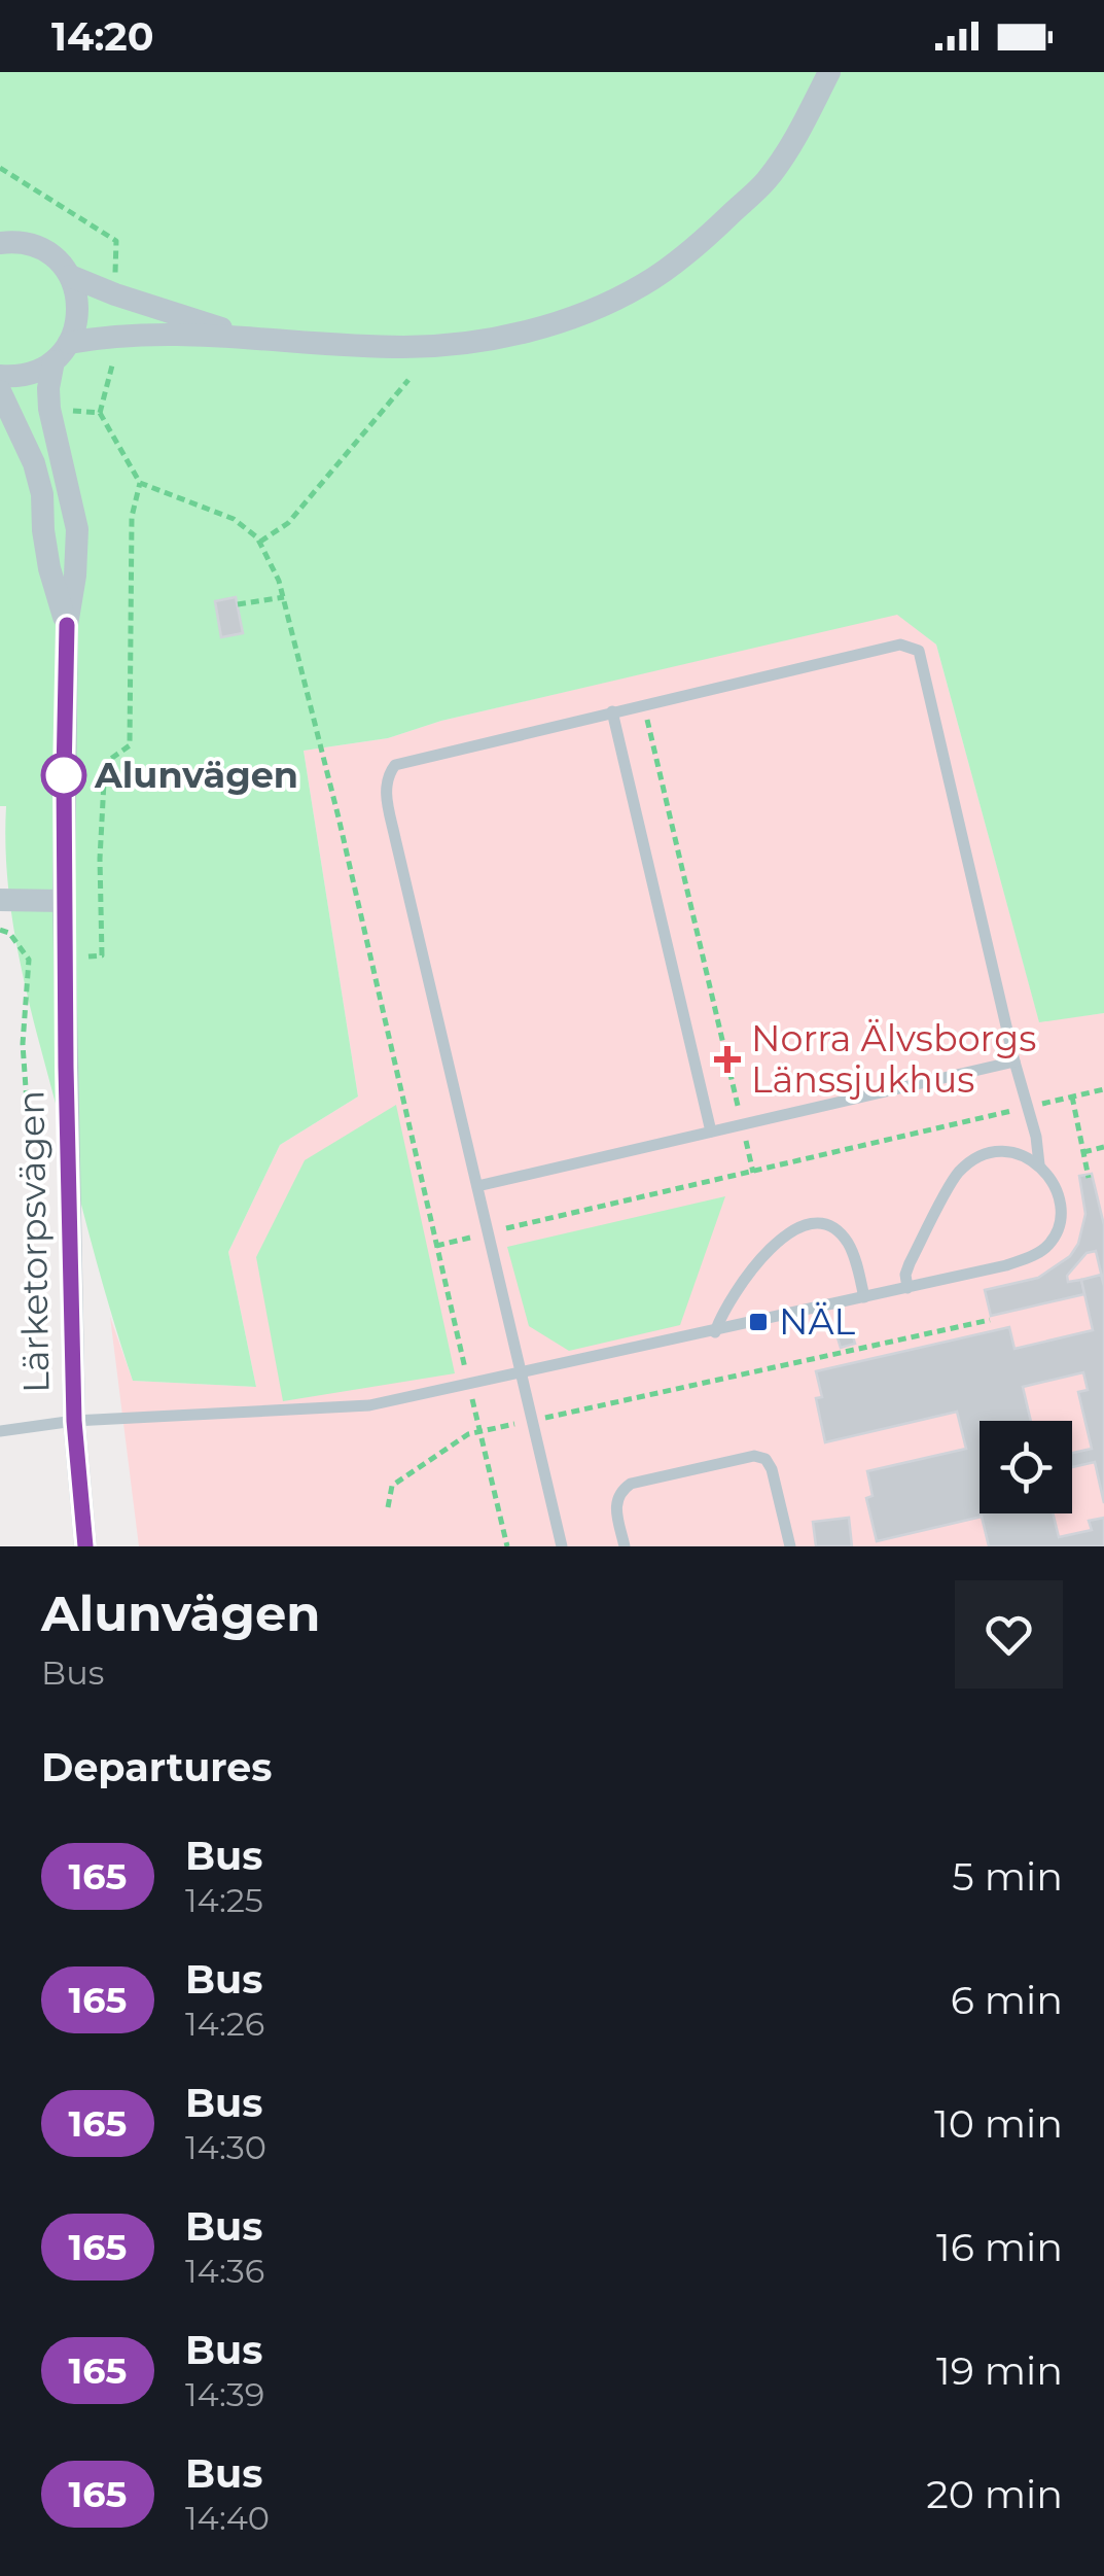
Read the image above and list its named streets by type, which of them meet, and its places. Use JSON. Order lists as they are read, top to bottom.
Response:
{
  "streets": {
    "street": ["Lärketorpsvägen"]
  },
  "places": {
    "other": ["Alunvägen"],
    "health": ["Norra Älvsborgs Länssjukhus"],
    "transit": ["NÄL"]
  },
  "lines": ["bus line 165"],
  "page": {
    "status": "14:20",
    "heading": [
      ["Alunvägen", "Bus"],
      "Departures"
    ],
    "list": [
      {
        "mark": "165",
        "name": "Bus",
        "note": "14:25",
        "value": "5 min"
      },
      {
        "mark": "165",
        "name": "Bus",
        "note": "14:26",
        "value": "6 min"
      },
      {
        "mark": "165",
        "name": "Bus",
        "note": "14:30",
        "value": "10 min"
      },
      {
        "mark": "165",
        "name": "Bus",
        "note": "14:36",
        "value": "16 min"
      },
      {
        "mark": "165",
        "name": "Bus",
        "note": "14:39",
        "value": "19 min"
      },
      {
        "mark": "165",
        "name": "Bus",
        "note": "14:40",
        "value": "20 min"
      }
    ]
  }
}
